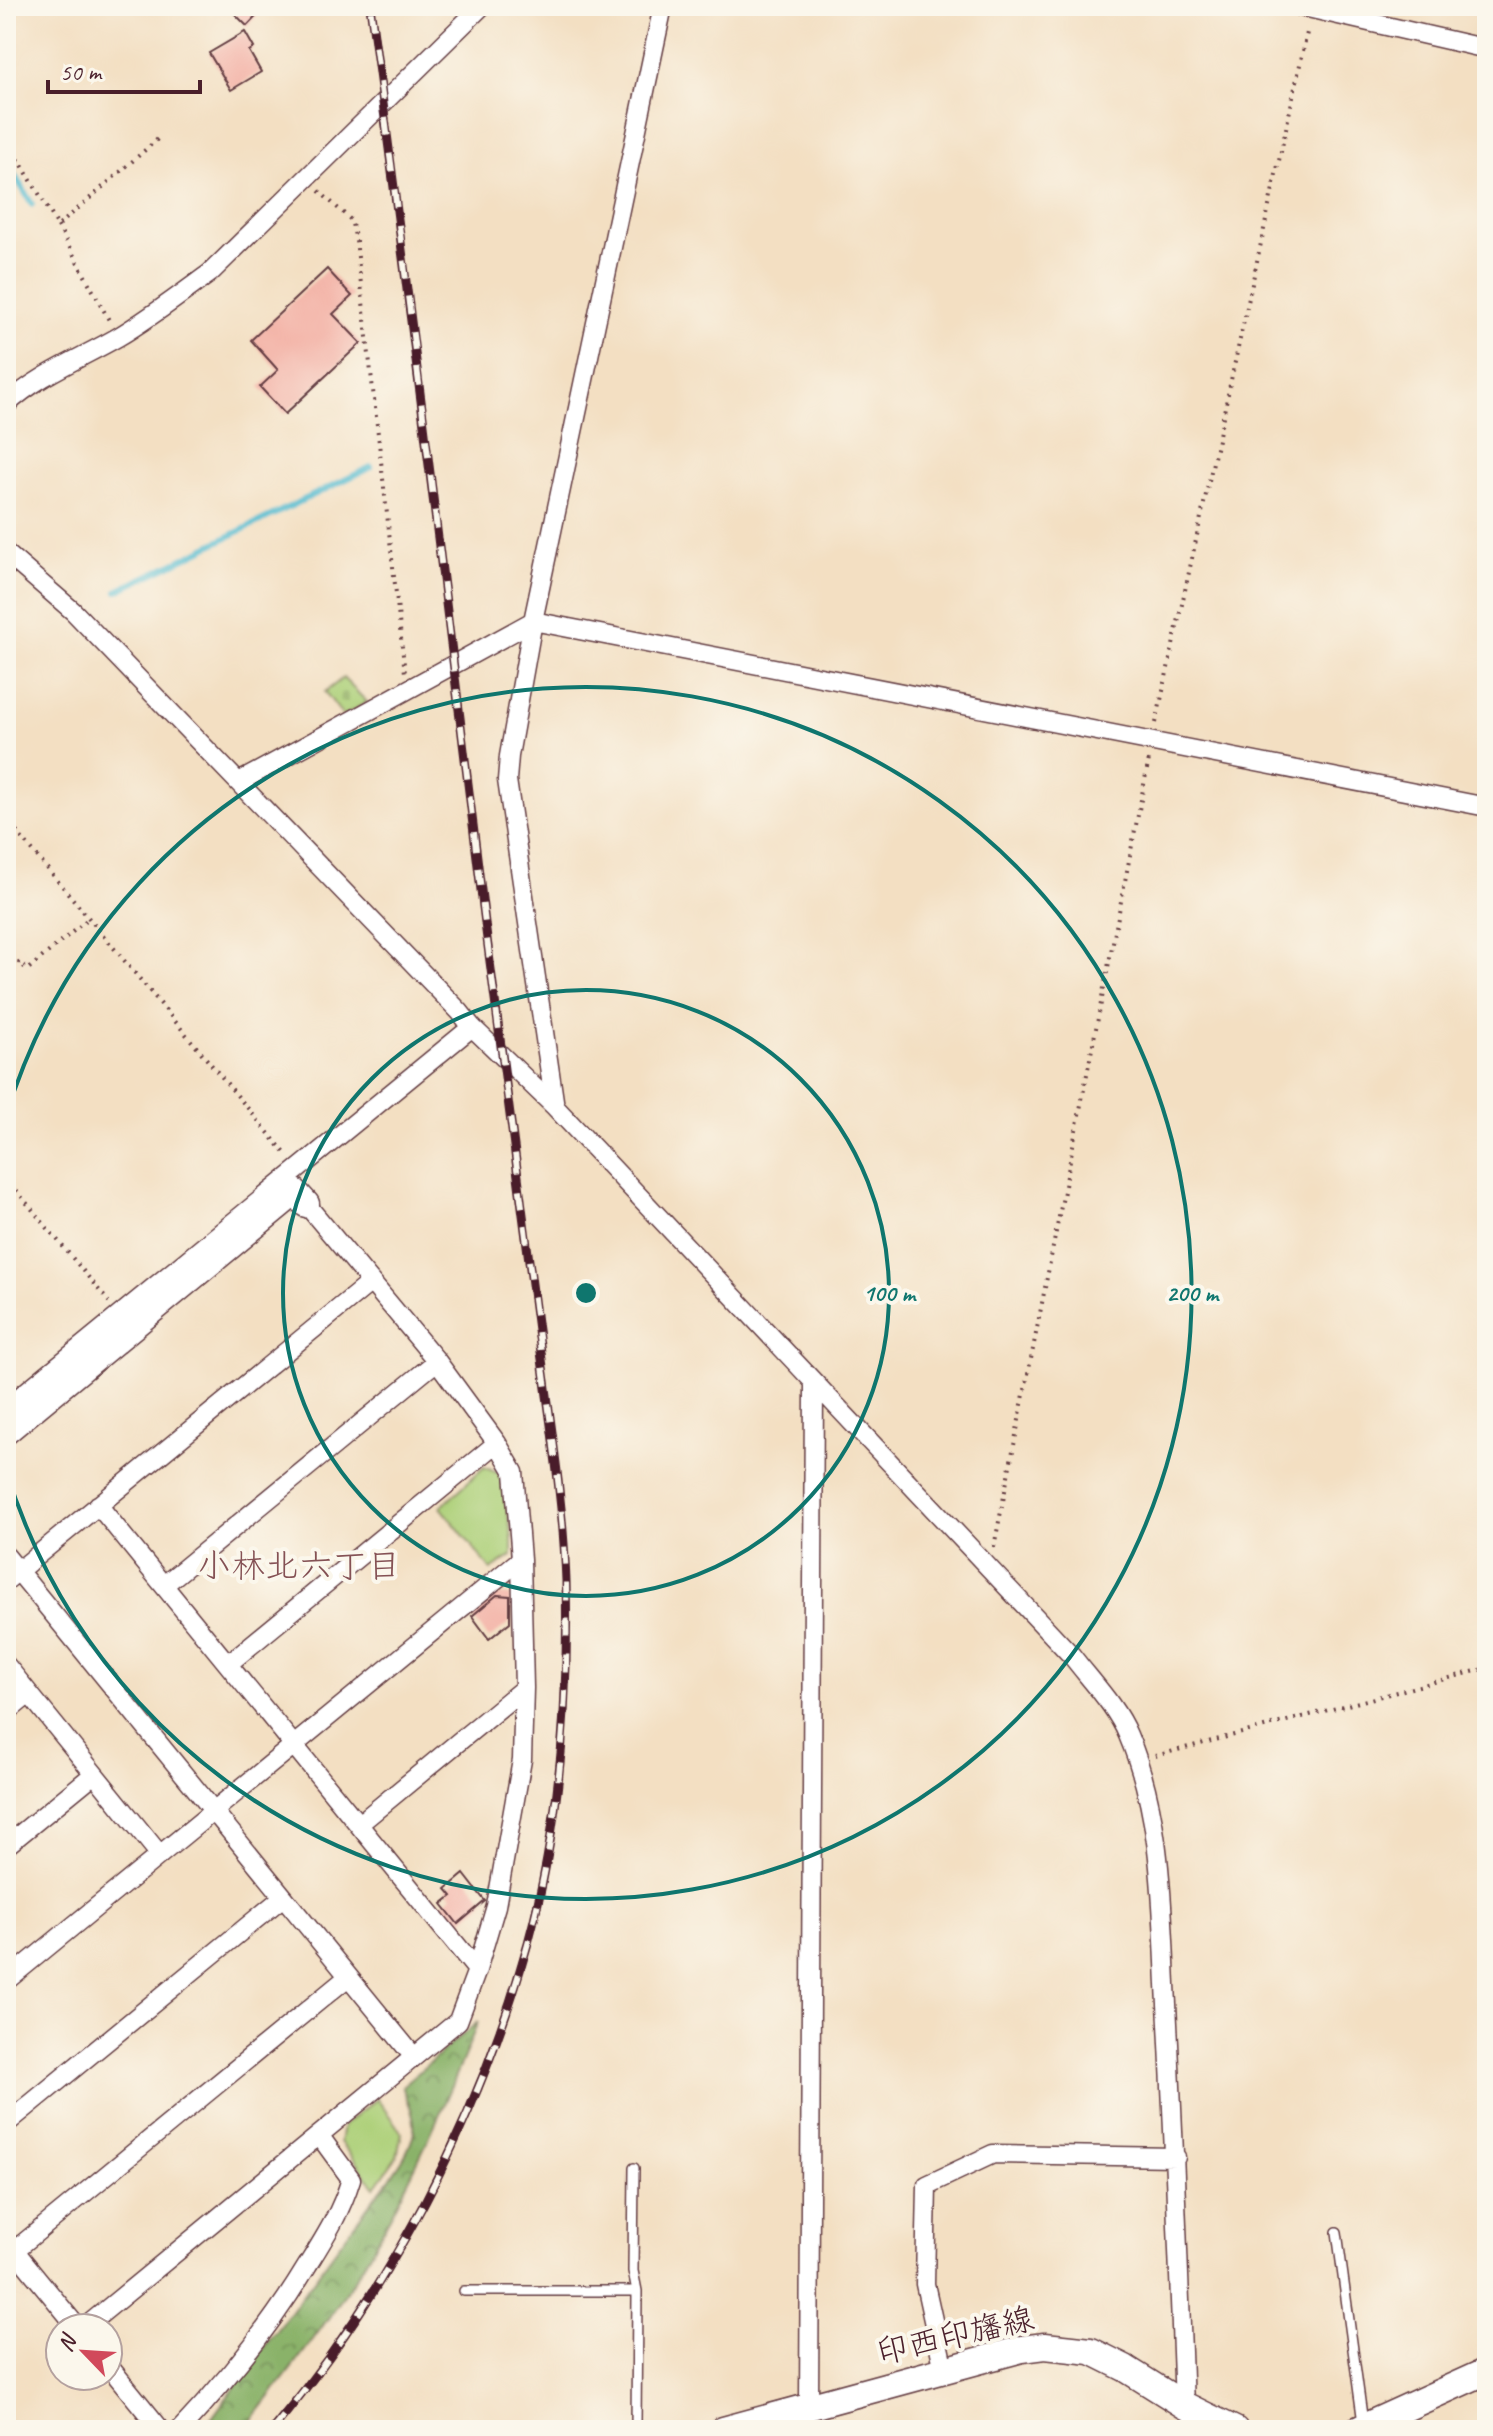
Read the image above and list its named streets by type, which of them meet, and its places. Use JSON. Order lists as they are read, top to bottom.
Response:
{
  "streets": {
    "main road": ["印西印旛線"]
  },
  "districts": ["小林北六丁目"],
  "scale_bar": "50 m",
  "north": "top left",
  "rings": ["100 m", "200 m"]
}
